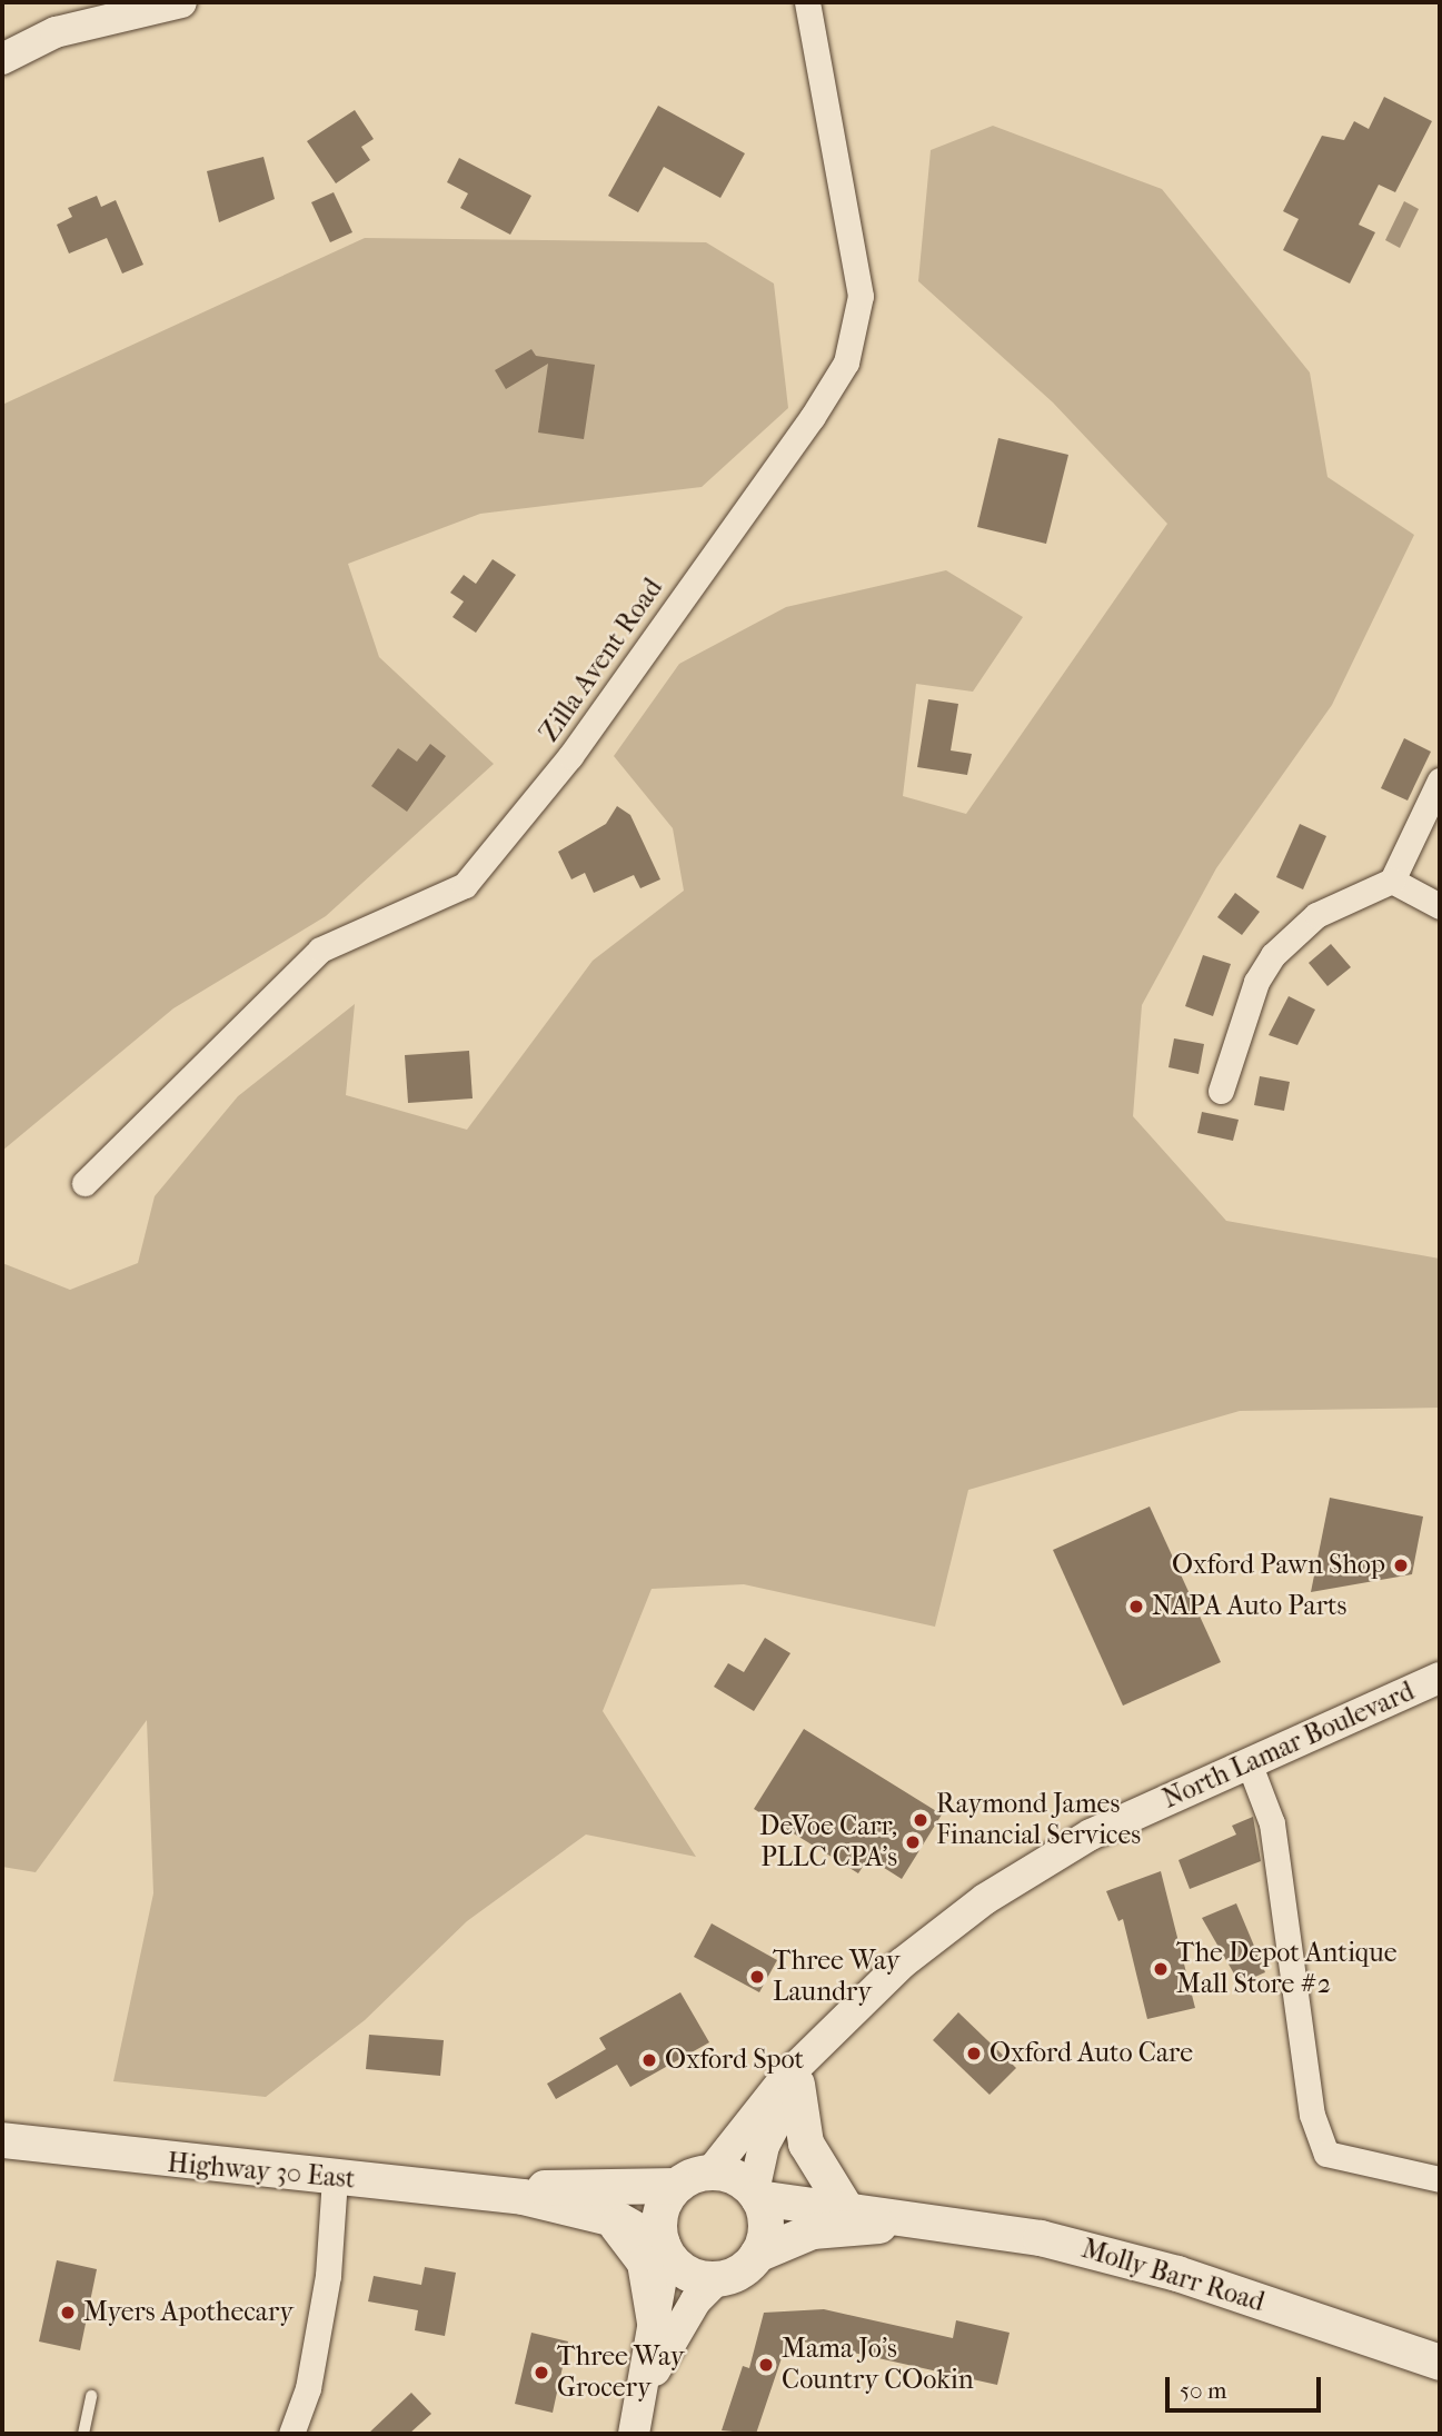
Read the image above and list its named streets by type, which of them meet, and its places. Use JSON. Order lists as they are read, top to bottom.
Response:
{
  "streets": {
    "main road": ["Highway 30 East", "Molly Barr Road"],
    "street": ["Zilla Avent Road", "North Lamar Boulevard"]
  },
  "crossings": [
    ["North Lamar Boulevard", "Highway 30 East"],
    ["North Lamar Boulevard", "Molly Barr Road"],
    ["Highway 30 East", "Molly Barr Road"]
  ],
  "places": [
    "Oxford Pawn Shop",
    "NAPA Auto Parts",
    "Raymond James Financial Services",
    "DeVoe Carr, PLLC CPA's",
    "The Depot Antique Mall Store #2",
    "Three Way Laundry",
    "Oxford Auto Care",
    "Oxford Spot",
    "Myers Apothecary",
    "Mama Jo's Country COokin",
    "Three Way Grocery"
  ],
  "scale_bar": "50 m"
}
